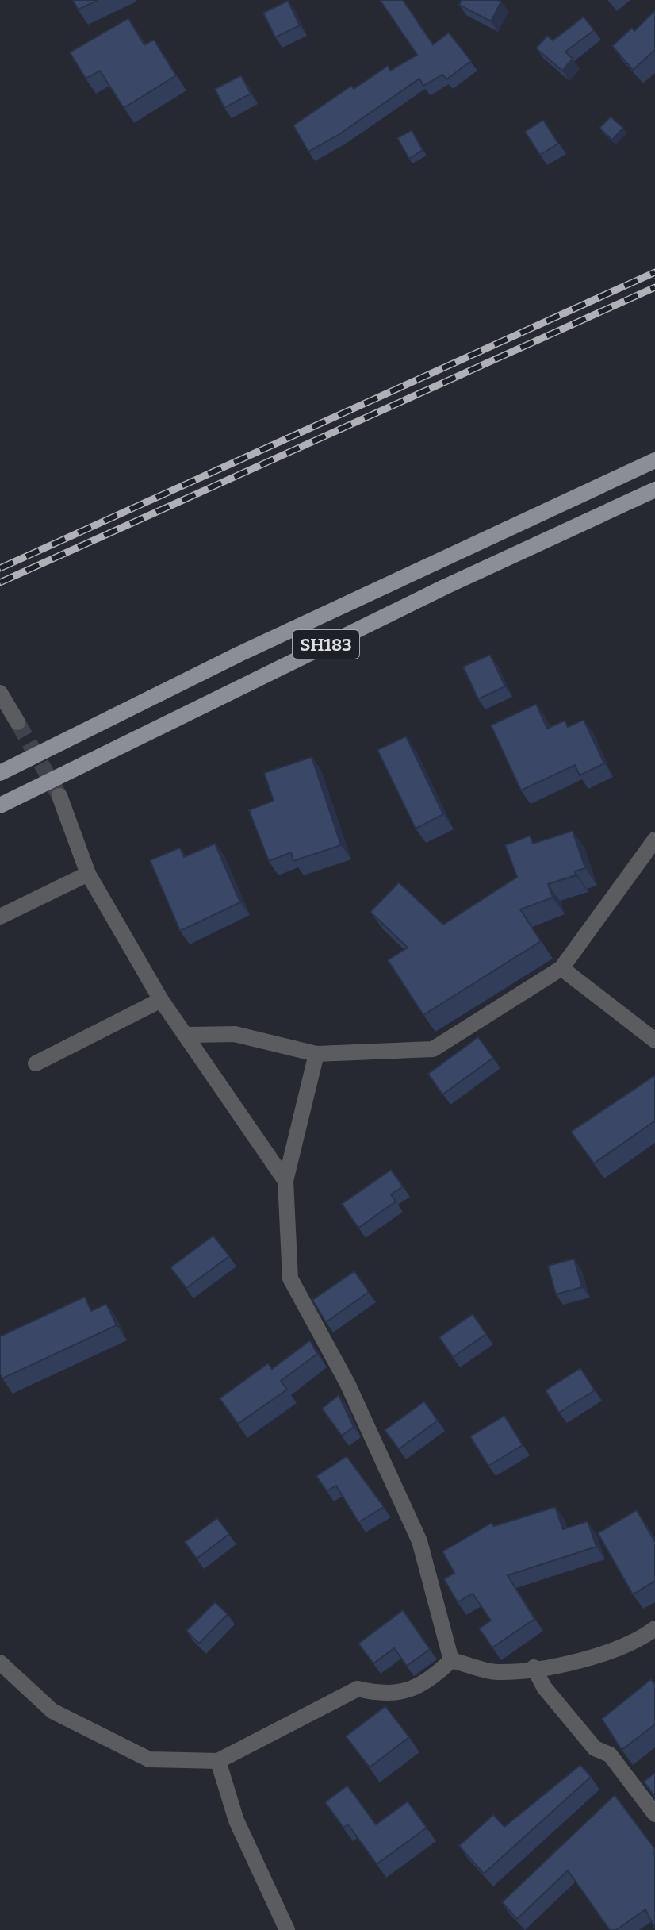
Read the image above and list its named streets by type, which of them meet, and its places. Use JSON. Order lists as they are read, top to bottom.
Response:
{
  "streets": {
    "main road": ["SH183"]
  }
}
